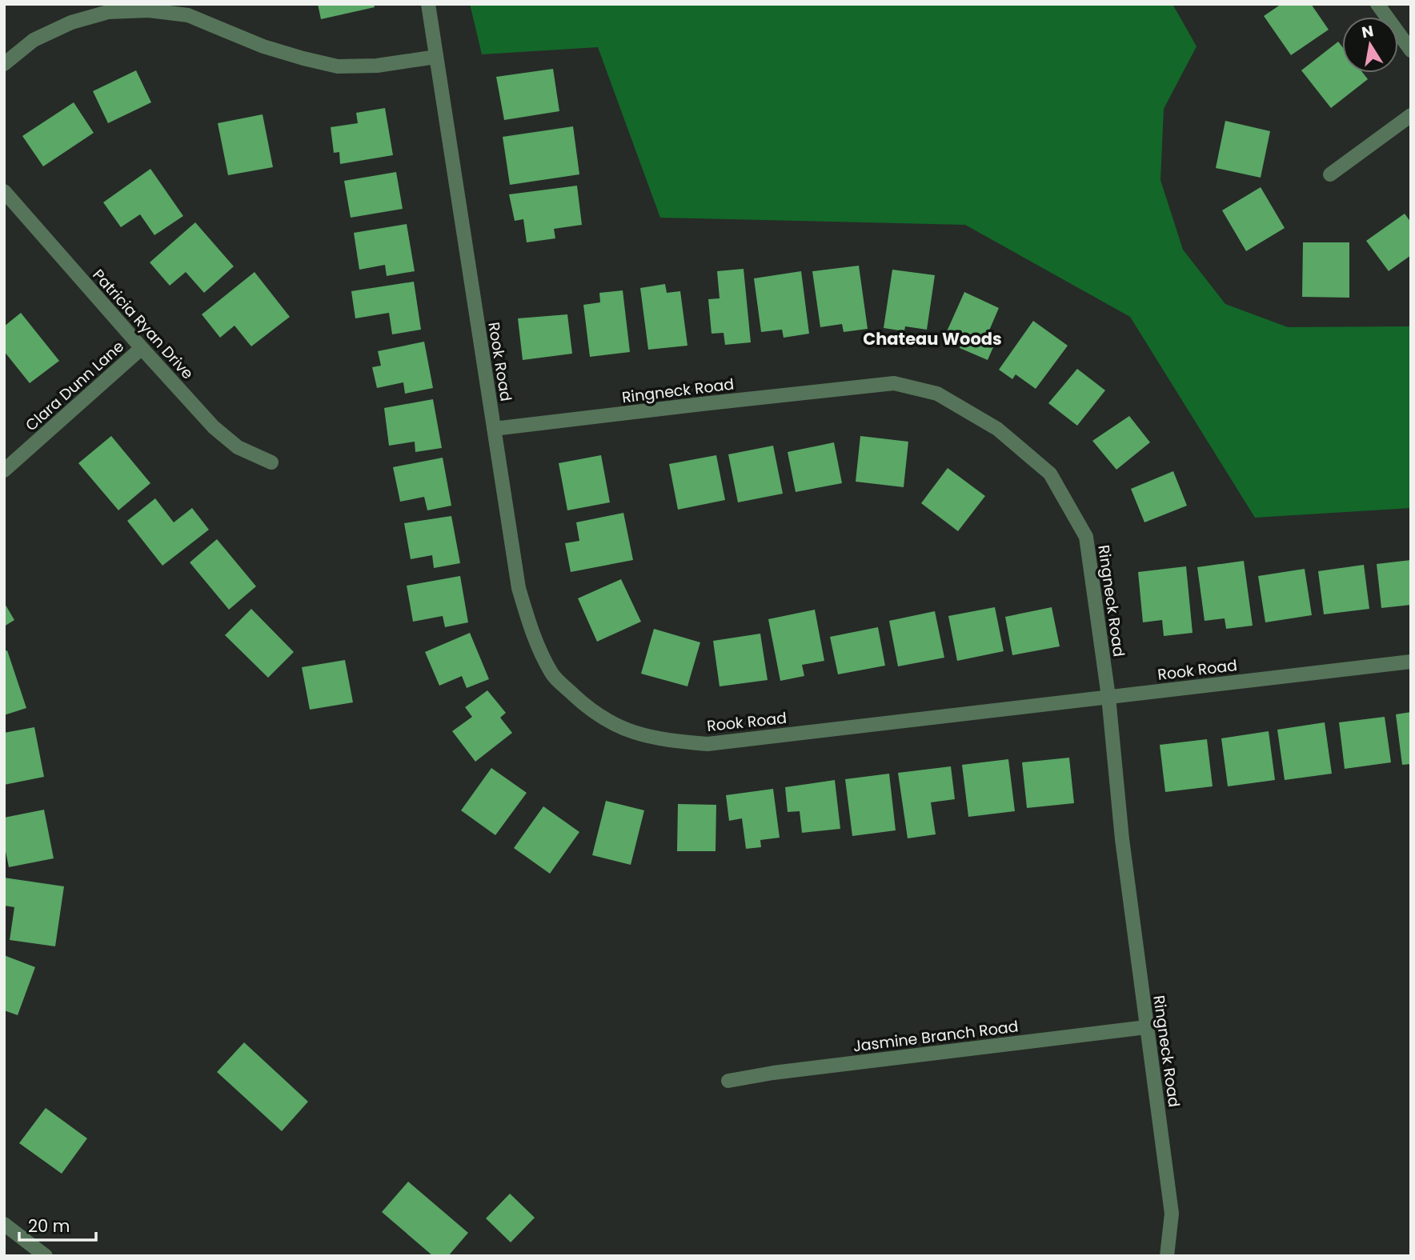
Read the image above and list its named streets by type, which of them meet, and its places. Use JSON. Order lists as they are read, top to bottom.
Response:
{
  "streets": {
    "street": [
      "Patricia Ryan Drive",
      "Rook Road",
      "Clara Dunn Lane",
      "Ringneck Road",
      "Jasmine Branch Road"
    ]
  },
  "crossings": [
    ["Patricia Ryan Drive", "Clara Dunn Lane"],
    ["Rook Road", "Ringneck Road"],
    ["Ringneck Road", "Jasmine Branch Road"]
  ],
  "districts": ["Chateau Woods"],
  "scale_bar": "20 m",
  "north": "top"
}
